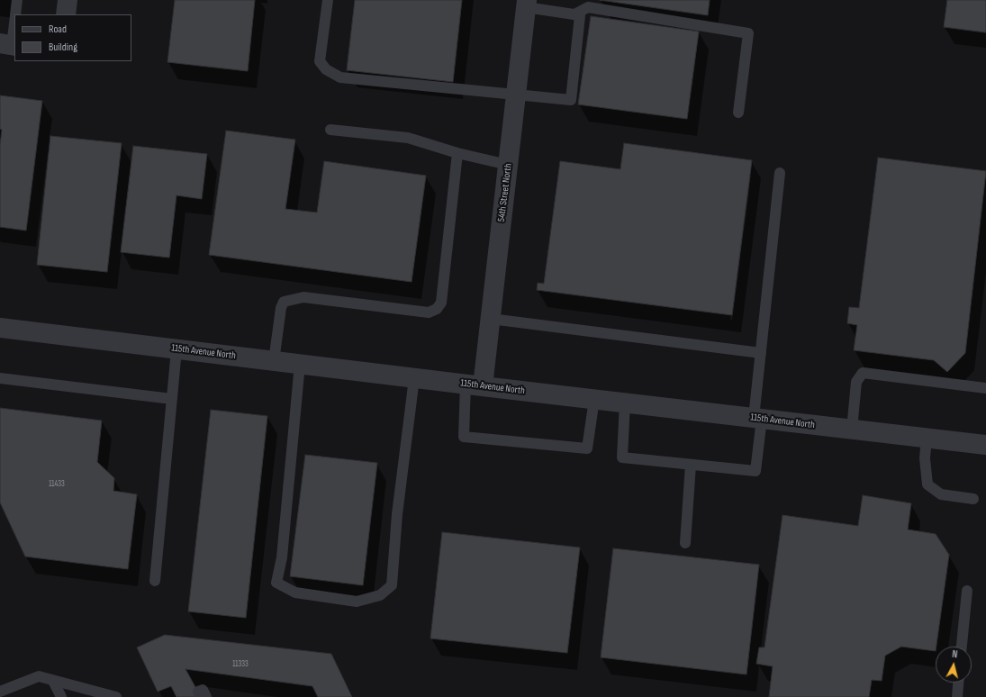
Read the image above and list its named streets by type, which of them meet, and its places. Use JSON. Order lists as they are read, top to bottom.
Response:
{
  "streets": {
    "street": ["54th Street North", "115th Avenue North"]
  },
  "crossings": [
    ["54th Street North", "115th Avenue North"]
  ],
  "house_numbers": ["11433", "11333"],
  "legend": ["Road", "Building"],
  "north": "top"
}
